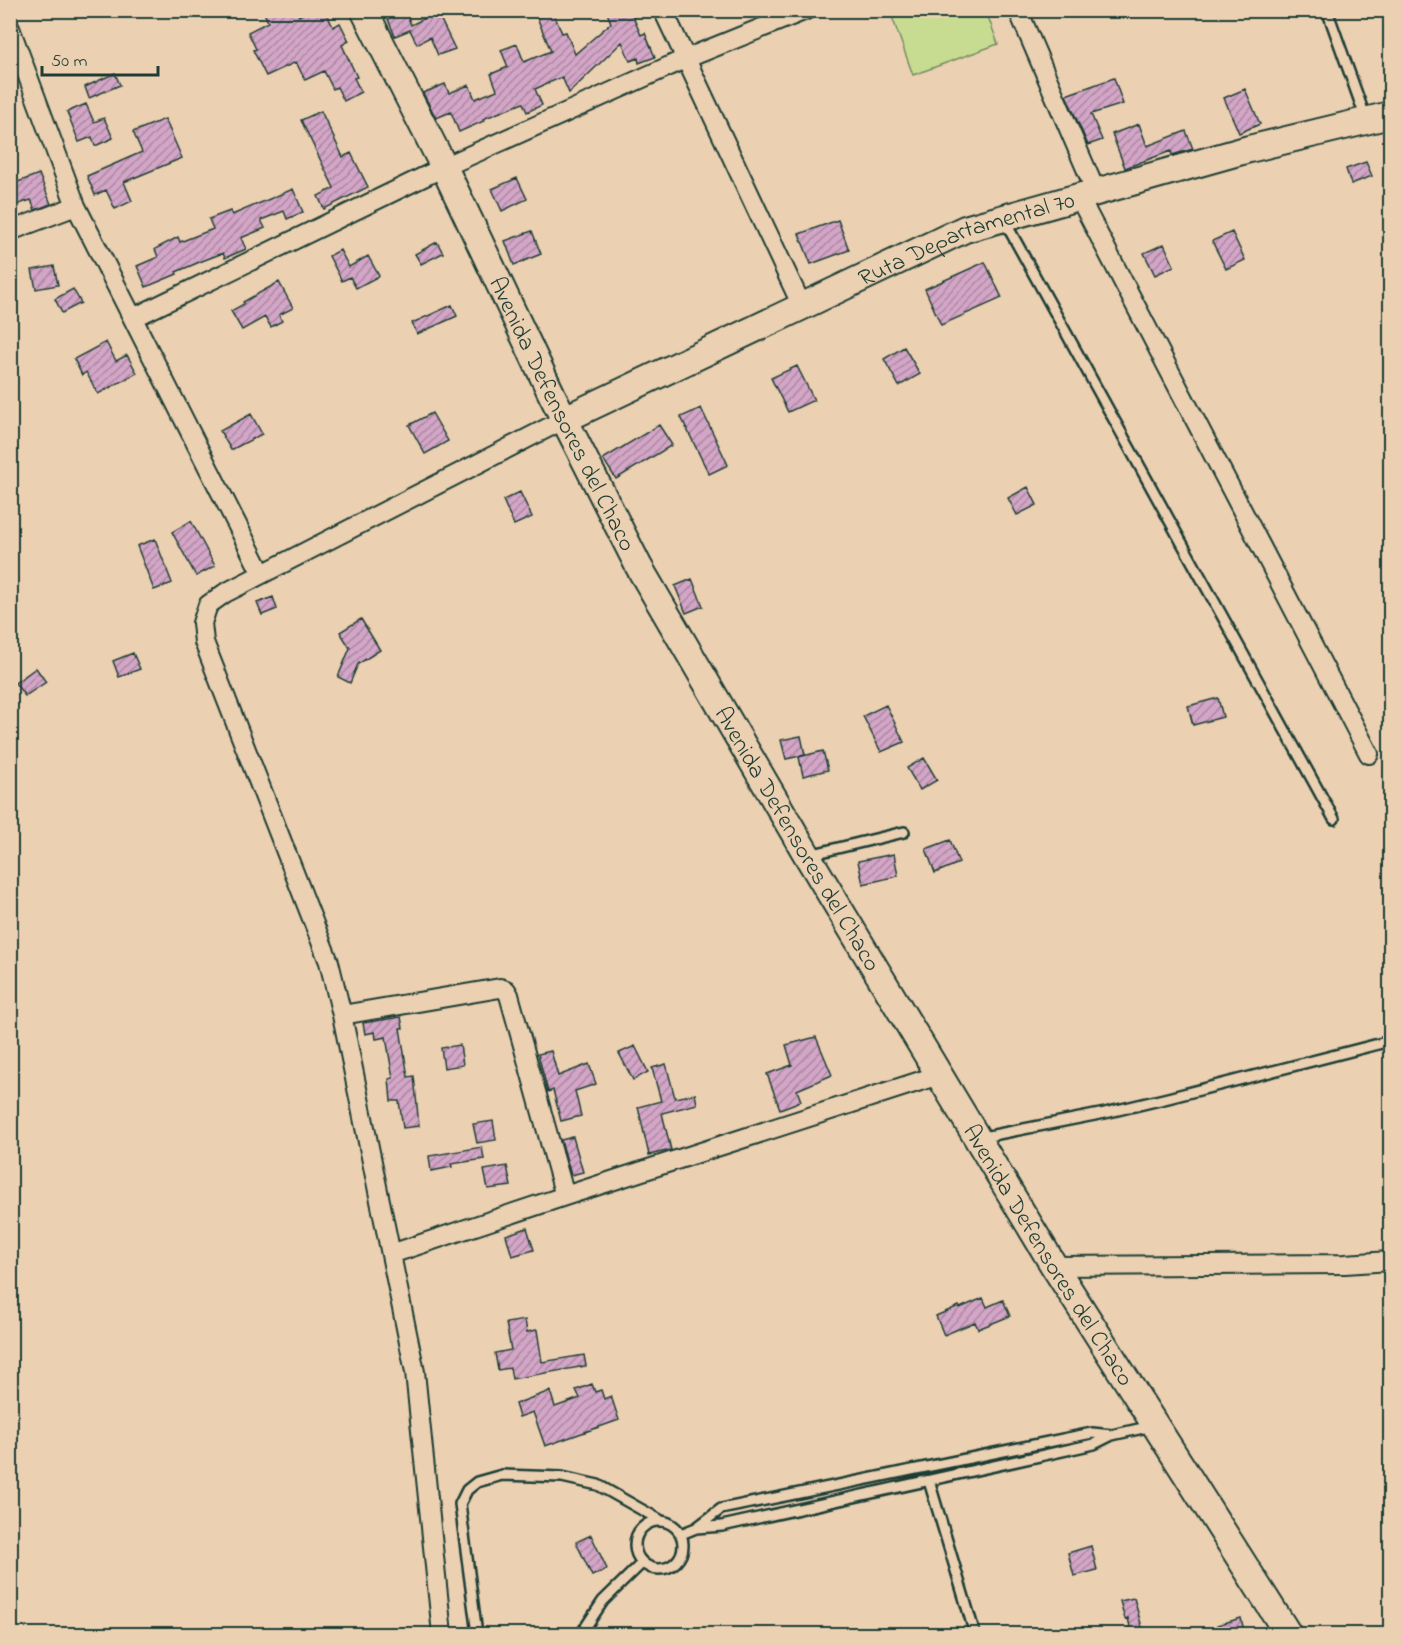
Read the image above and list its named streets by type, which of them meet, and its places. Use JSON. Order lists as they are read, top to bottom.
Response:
{
  "streets": {
    "main road": ["Ruta Departamental 70", "Avenida Defensores del Chaco"]
  },
  "crossings": [
    ["Ruta Departamental 70", "Avenida Defensores del Chaco"]
  ],
  "scale_bar": "50 m"
}
